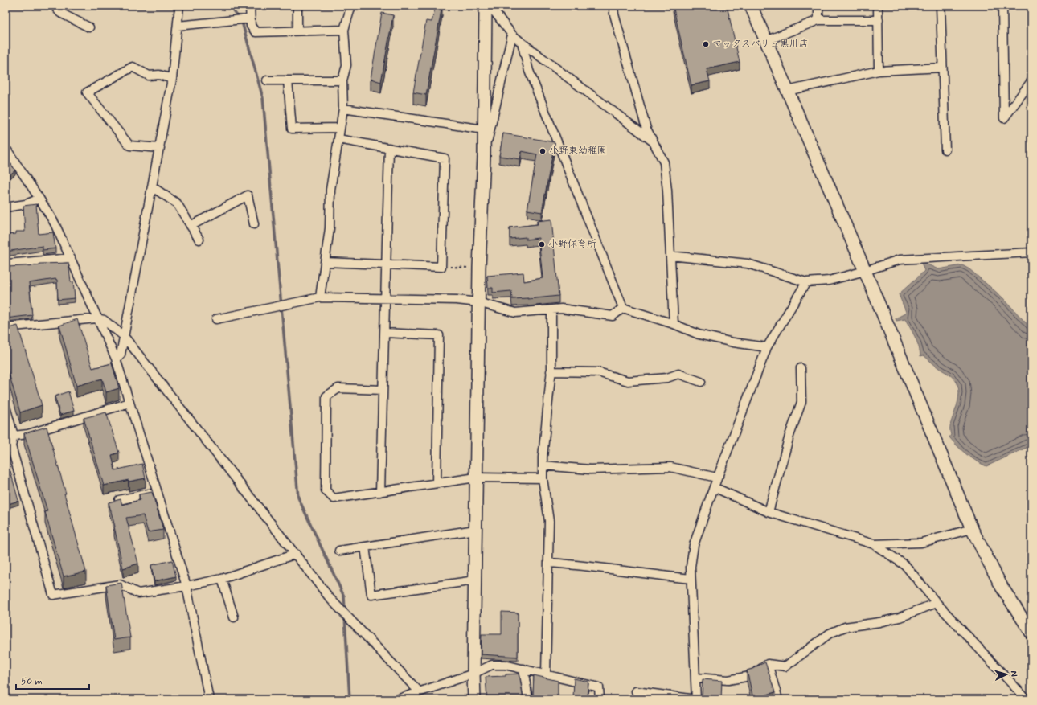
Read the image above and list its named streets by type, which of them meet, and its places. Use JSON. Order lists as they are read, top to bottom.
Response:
{
  "places": ["マックスバリュ黒川店", "小野東幼稚園", "小野保育所"],
  "scale_bar": "50 m",
  "north": "right"
}
